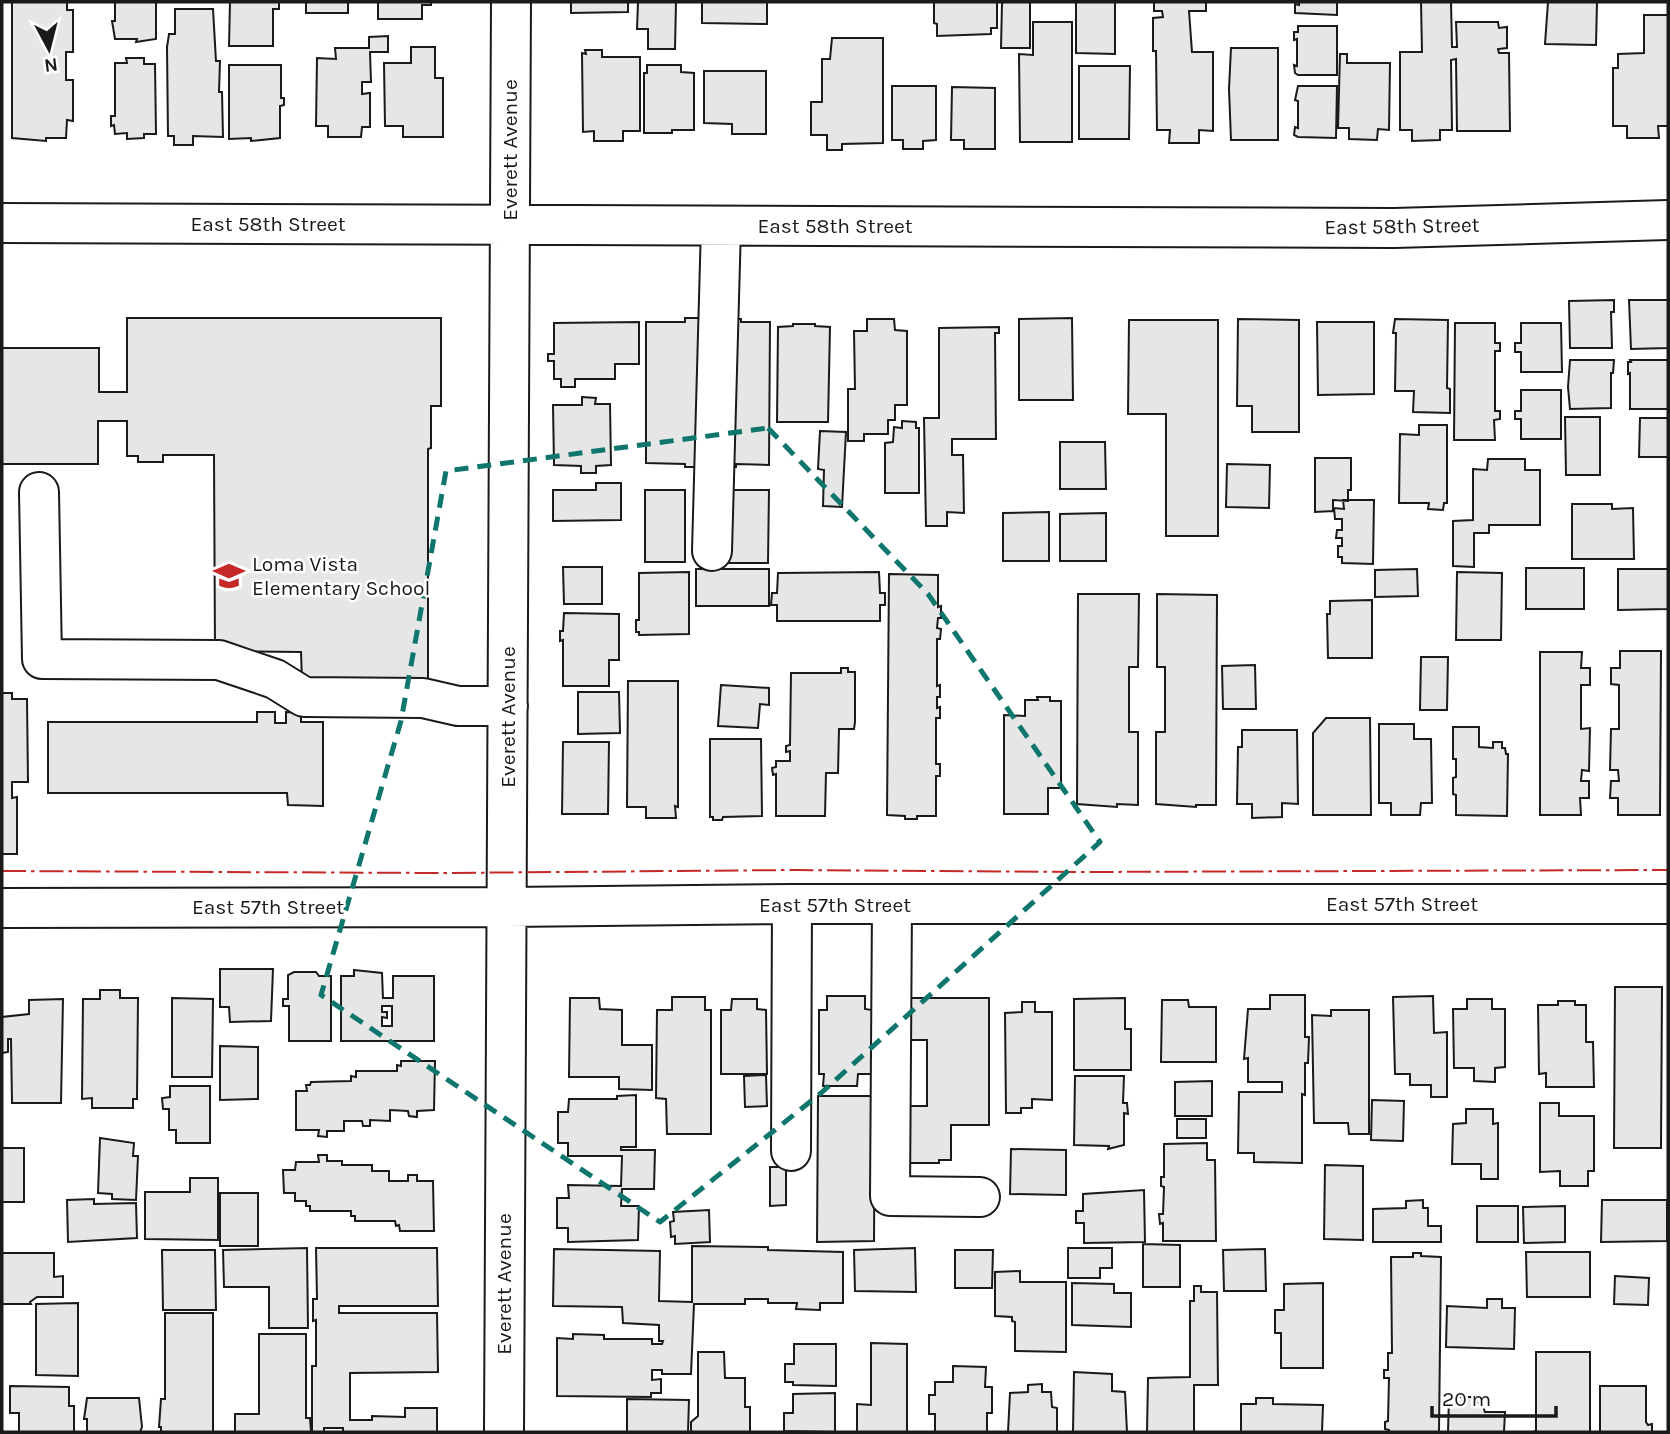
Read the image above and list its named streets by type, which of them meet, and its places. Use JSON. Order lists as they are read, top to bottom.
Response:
{
  "streets": {
    "street": ["Everett Avenue", "East 58th Street", "East 57th Street"]
  },
  "crossings": [
    ["Everett Avenue", "East 58th Street"],
    ["Everett Avenue", "East 57th Street"]
  ],
  "places": {
    "school or university": ["Loma Vista Elementary School"]
  },
  "scale_bar": "20 m",
  "north": "bottom"
}
